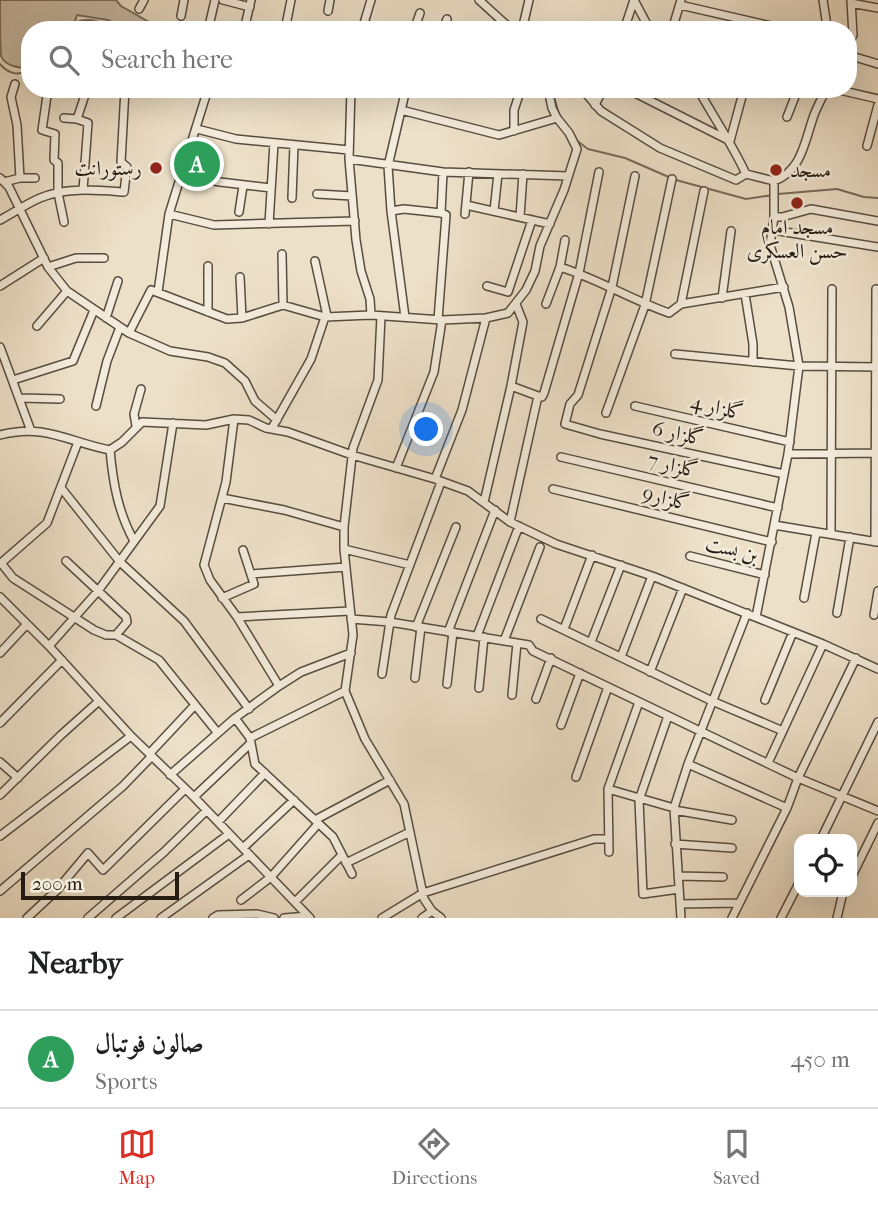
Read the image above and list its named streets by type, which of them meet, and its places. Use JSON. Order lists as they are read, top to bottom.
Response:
{
  "streets": {
    "street": [
      "گلزار 4",
      "گلزار 6",
      "گلزار 7",
      "گلزار9",
      "بن بست"
    ]
  },
  "places": ["رستورانت", "مسجد", "مسجد امام حسن العسکری"],
  "scale_bar": "200 m",
  "page": {
    "search": "Search here",
    "pins": "A",
    "scale": "200 m",
    "heading": "Nearby",
    "list": [
      {
        "mark": "A",
        "name": "صالون فوتبال",
        "note": "Sports",
        "value": "450 m"
      }
    ],
    "nav": ["Map", "Directions", "Saved"]
  }
}
